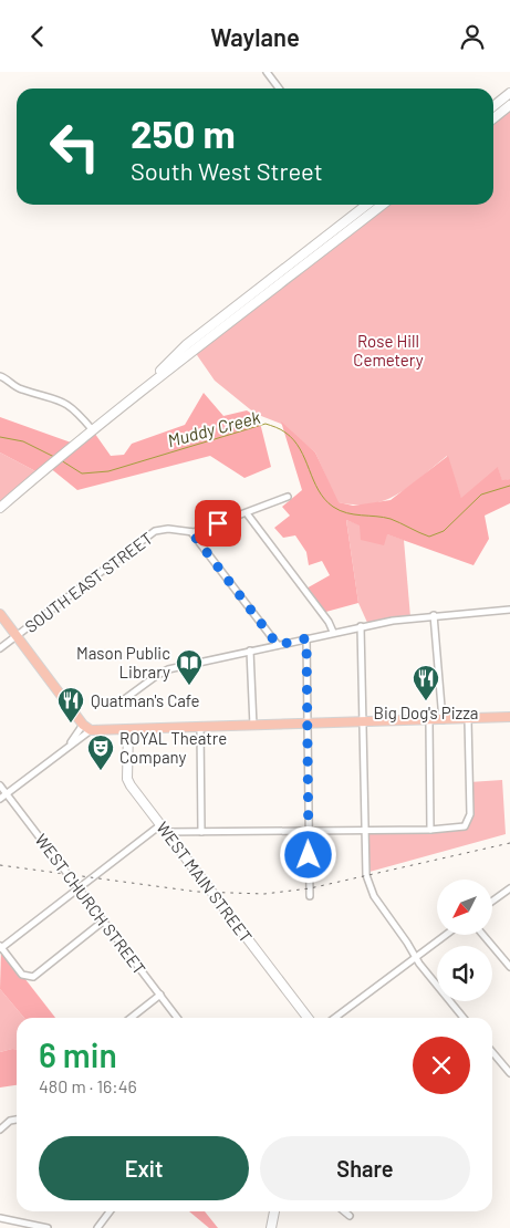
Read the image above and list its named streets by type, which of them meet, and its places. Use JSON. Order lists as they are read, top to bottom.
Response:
{
  "streets": {
    "main road": ["WEST MAIN STREET"],
    "street": ["SOUTH EAST STREET", "WEST CHURCH STREET"]
  },
  "water": ["Muddy Creek"],
  "parks": ["Rose Hill Cemetery"],
  "places": {
    "library": ["Mason Public Library"],
    "restaurant": ["Big Dog's Pizza", "Quatman's Cafe"],
    "theatre": ["ROYAL Theatre Company"]
  },
  "north": "bottom left",
  "page": {
    "header": "Waylane",
    "turn": ["250 m", "South West Street"],
    "heading": ["6 min", "480 m · 16:46"],
    "buttons": ["Exit", "Share"]
  }
}
